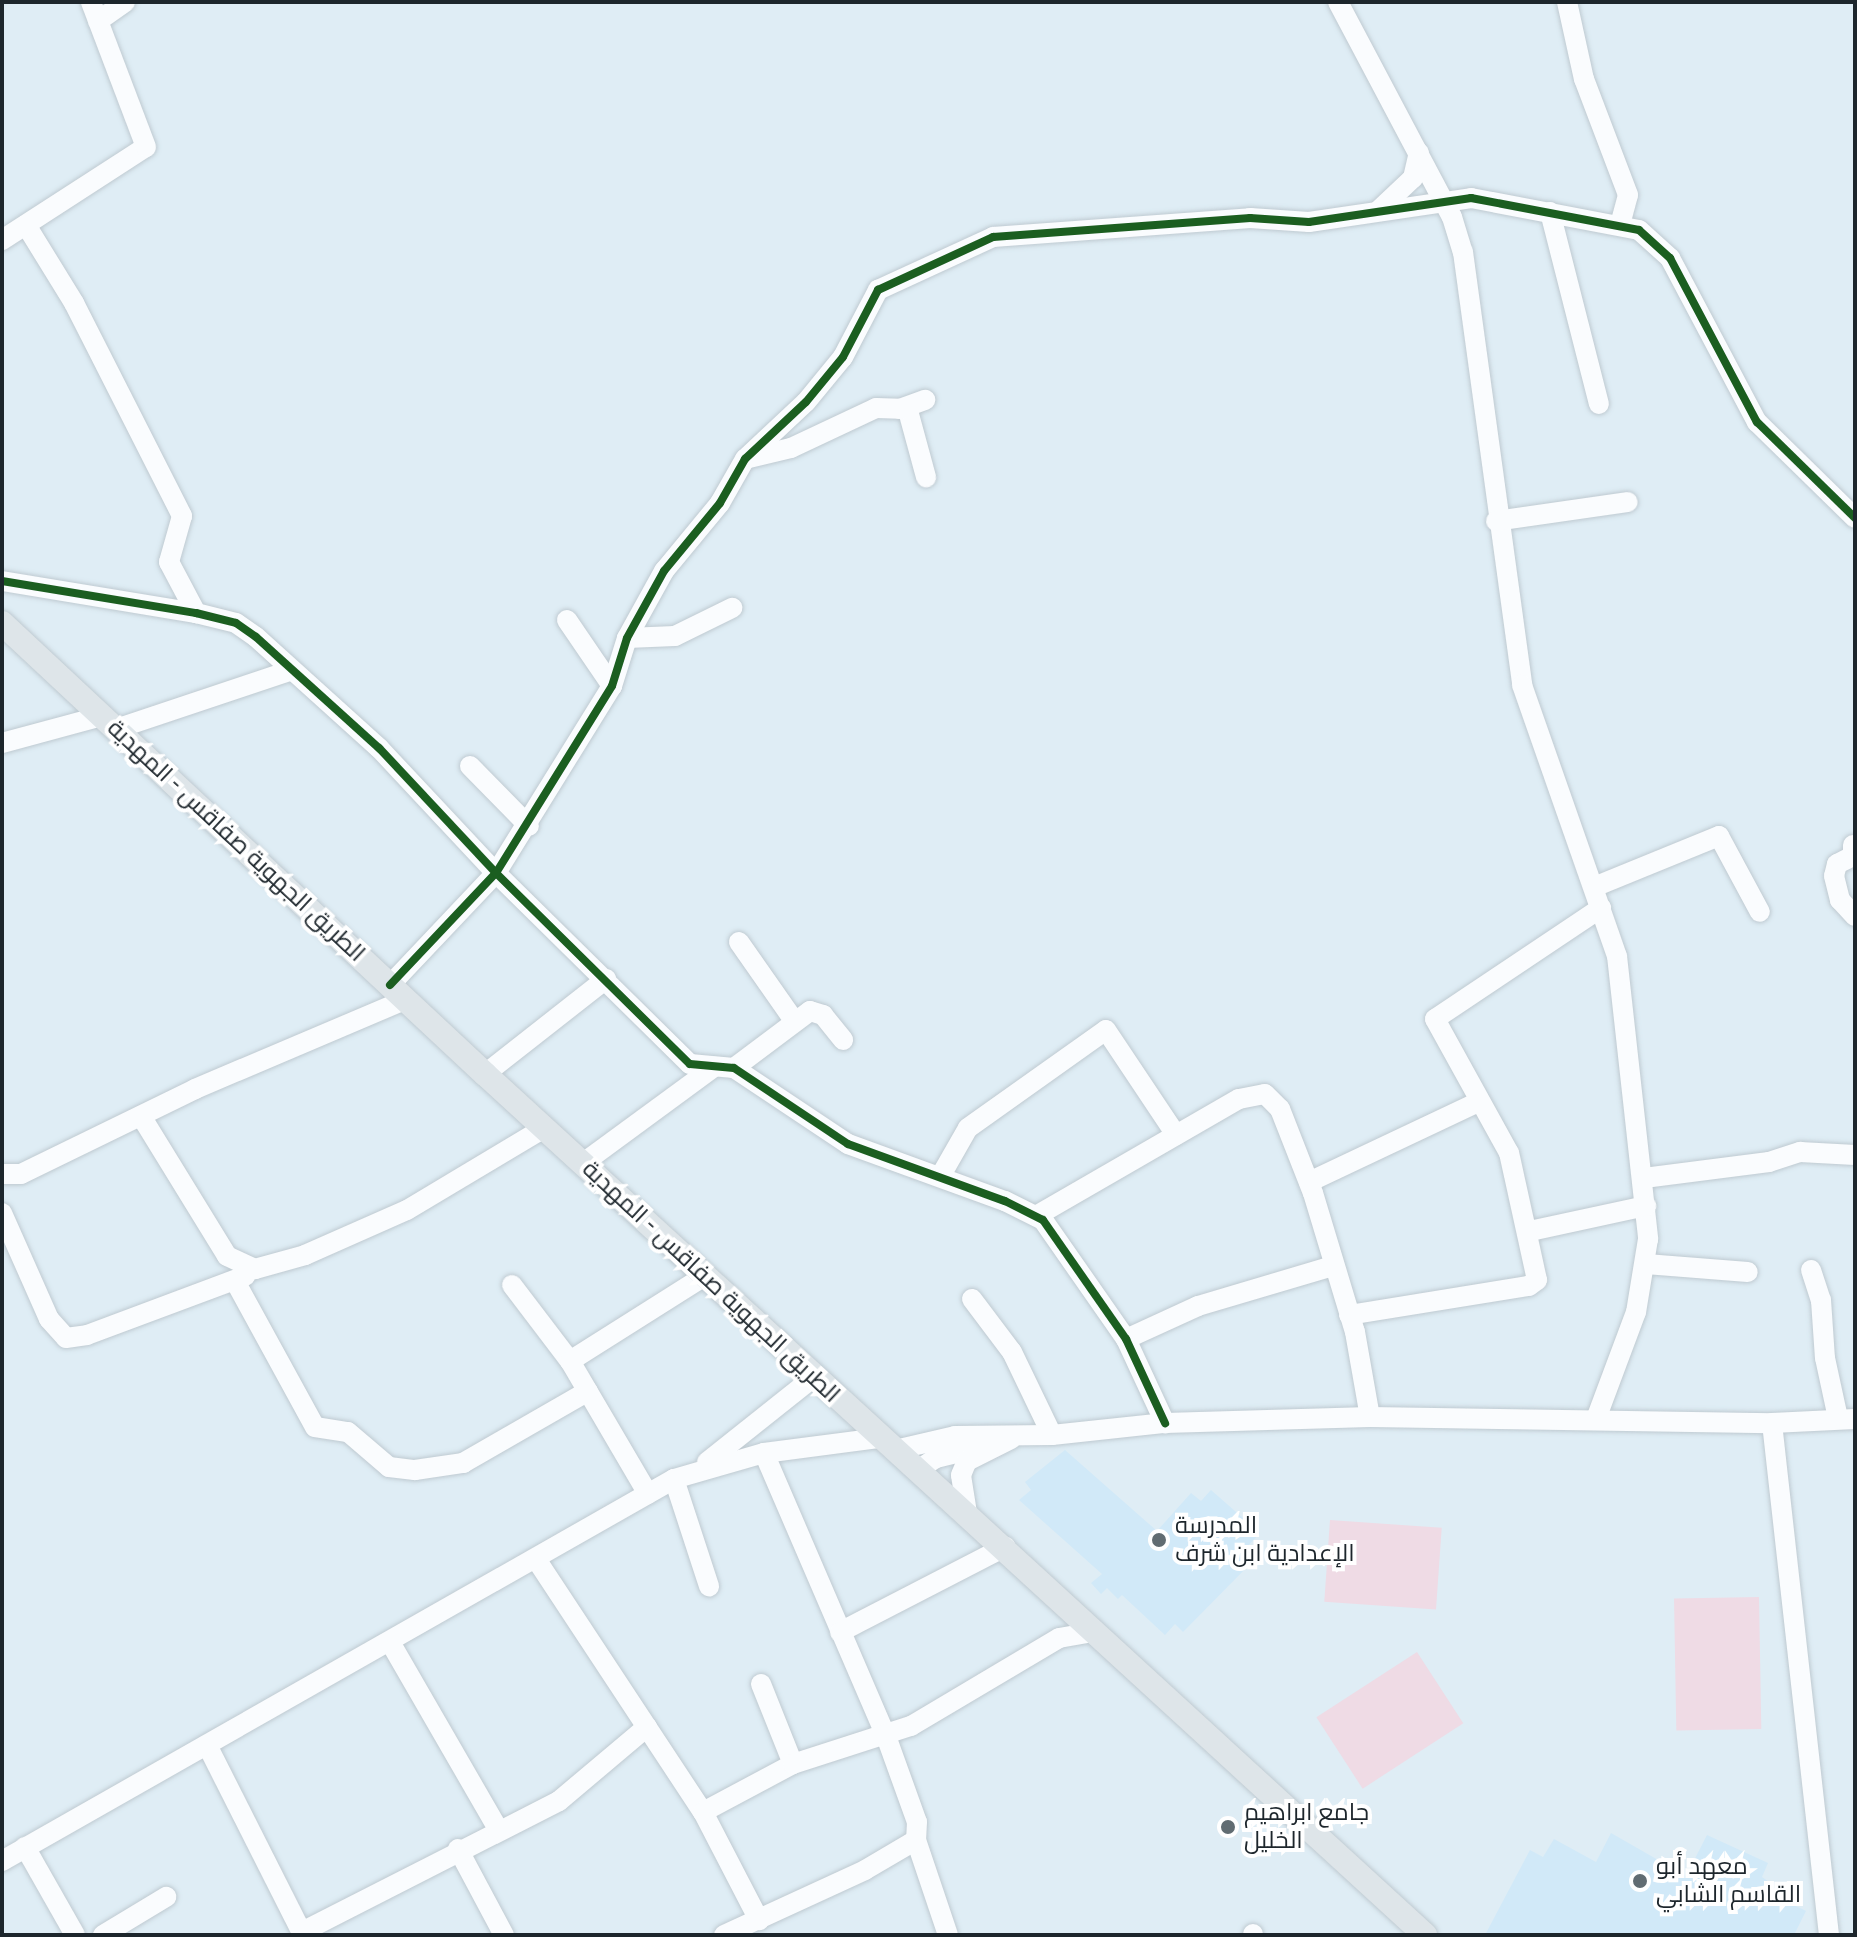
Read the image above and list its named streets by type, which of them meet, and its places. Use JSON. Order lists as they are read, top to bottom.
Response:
{
  "streets": {
    "main road": ["الطريق الجهوية صفاقس - المهدية"]
  },
  "places": ["المدرسة الإعدادية ابن شرف", "جامع ابراهيم الخليل", "معهد أبو القاسم الشابي"]
}
